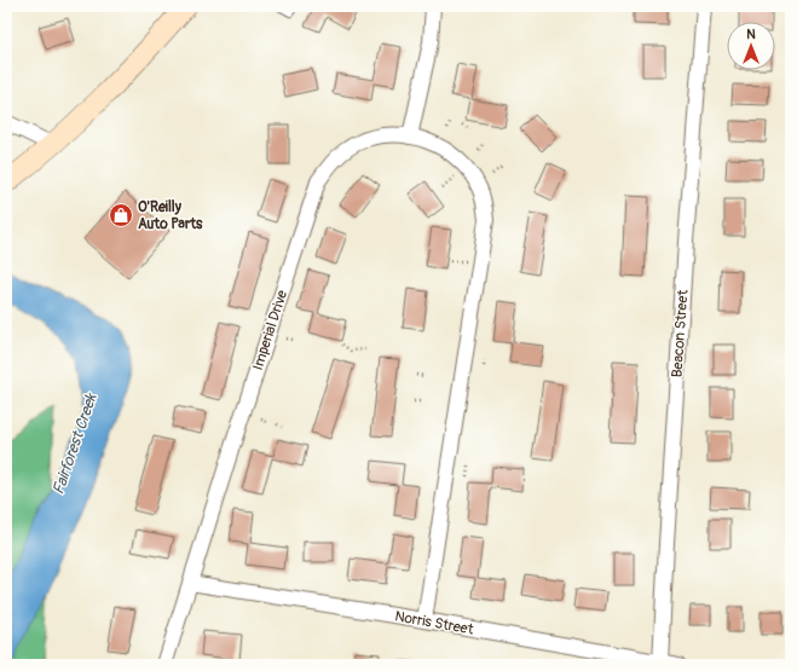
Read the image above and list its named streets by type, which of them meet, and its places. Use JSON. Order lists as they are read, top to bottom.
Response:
{
  "streets": {
    "street": ["Imperial Drive", "Beacon Street", "Norris Street"]
  },
  "crossings": [
    ["Imperial Drive", "Norris Street"],
    ["Beacon Street", "Norris Street"]
  ],
  "water": ["Fairforest Creek"],
  "places": {
    "shop": ["O'Reilly Auto Parts"]
  },
  "north": "top"
}
